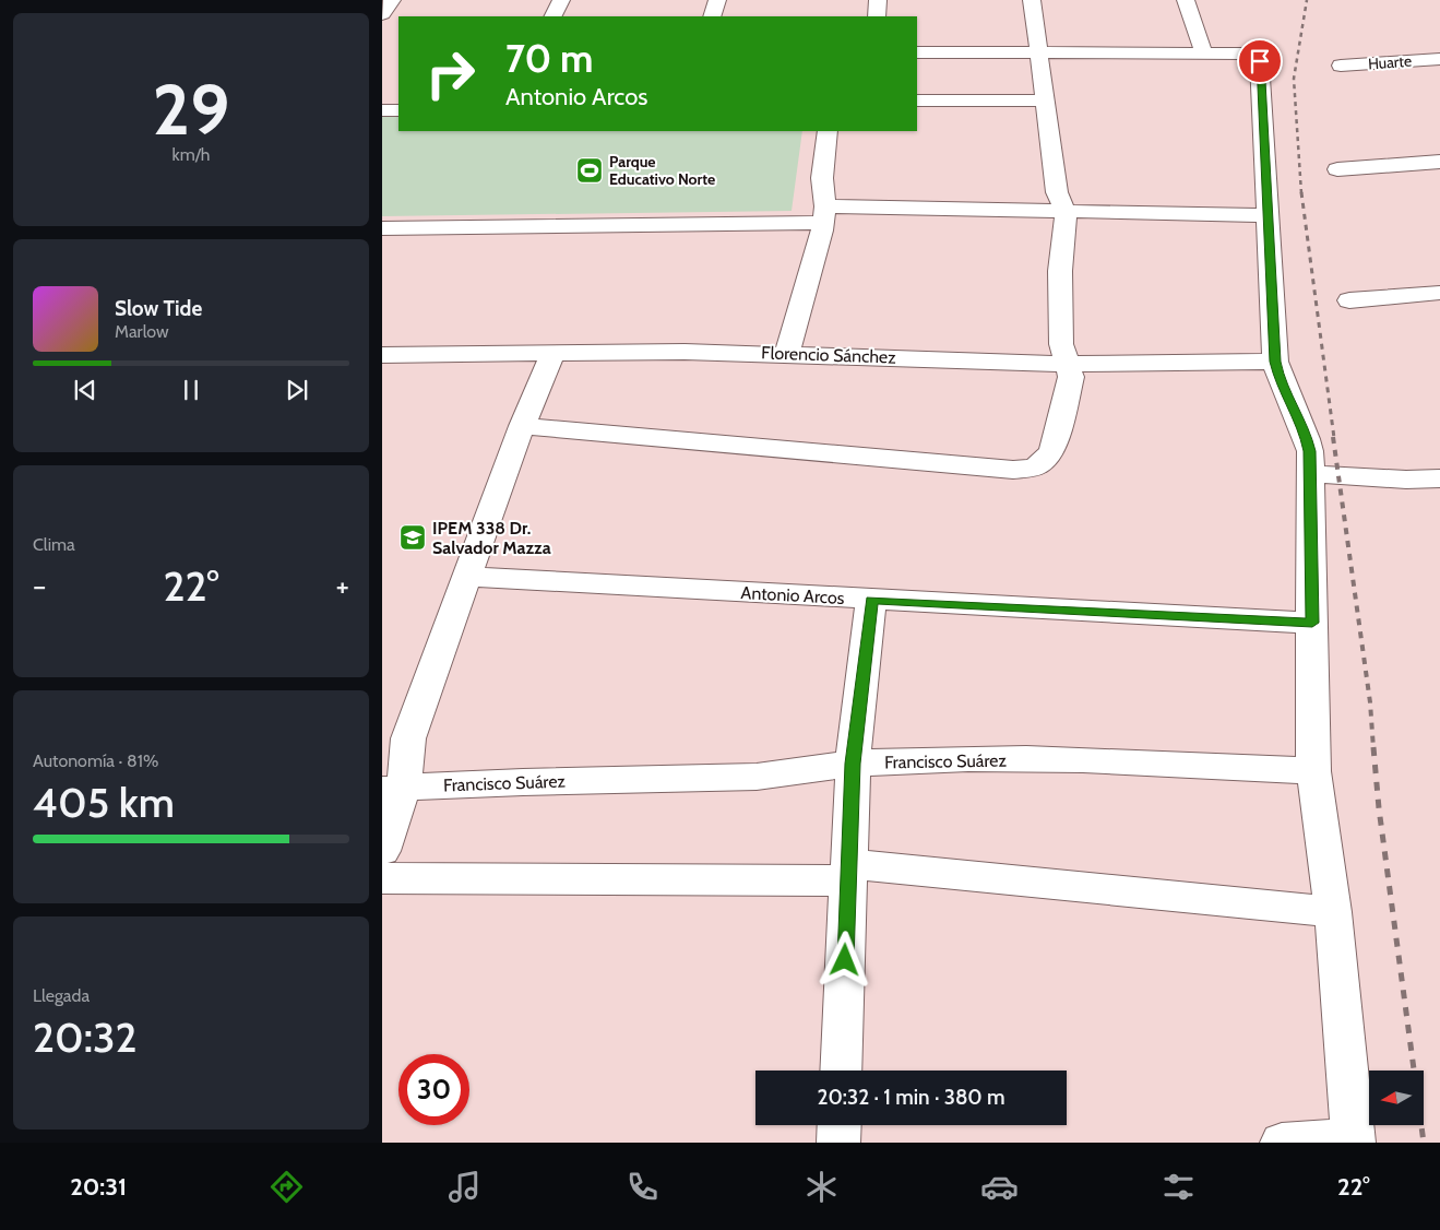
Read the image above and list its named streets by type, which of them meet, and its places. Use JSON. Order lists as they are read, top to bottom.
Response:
{
  "streets": {
    "street": [
      "Huarte",
      "Florencio Sánchez",
      "Antonio Arcos",
      "Francisco Suárez"
    ]
  },
  "places": {
    "sports": ["Parque Educativo Norte"],
    "school or university": ["IPEM 338 Dr. Salvador Mazza"]
  },
  "north": "left",
  "page": {
    "tile": [
      ["29", "km/h"],
      "Clima",
      ["Autonomía · 81%", "405 km"],
      ["Llegada", "20:32"]
    ],
    "turn": ["70 m", "Antonio Arcos"],
    "song": ["Slow Tide", "Marlow"],
    "heat": ["−", "22°", "+"],
    "limit": "30",
    "trip": "20:32 · 1 min · 380 m",
    "tabs": ["20:31", "22°"]
  }
}
